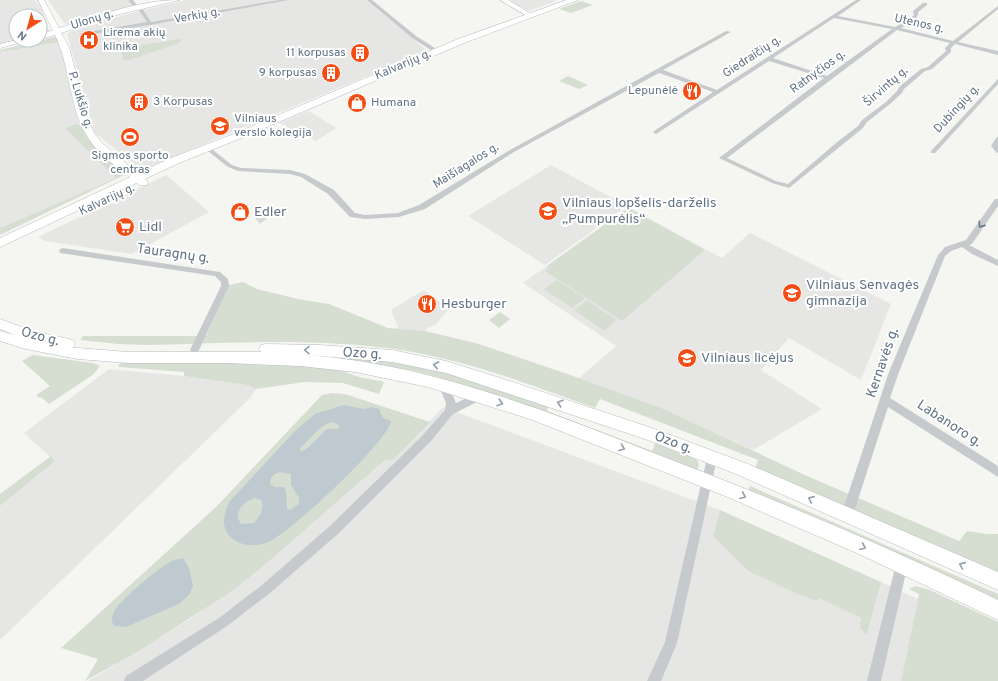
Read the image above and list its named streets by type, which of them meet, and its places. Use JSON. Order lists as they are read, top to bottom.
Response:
{
  "streets": {
    "main road": ["Kalvarijų g.", "Ozo g."],
    "street": [
      "Verkių g.",
      "Ulonų g.",
      "Utenos g.",
      "Giedraičių g.",
      "Ratnyčios g.",
      "Širvintų g.",
      "P. Lukšio g.",
      "Dubingių g.",
      "Maišiagalos g.",
      "Tauragnų g.",
      "Kernavės g.",
      "Labanoro g."
    ]
  },
  "crossings": [
    ["Ulonų g.", "P. Lukšio g."],
    ["Utenos g.", "Giedraičių g."],
    ["Utenos g.", "Ratnyčios g."],
    ["Utenos g.", "Širvintų g."],
    ["Kalvarijų g.", "P. Lukšio g."],
    ["Kalvarijų g.", "Maišiagalos g."],
    ["Ratnyčios g.", "Širvintų g."],
    ["Tauragnų g.", "Ozo g."],
    ["Ozo g.", "Kernavės g."],
    ["Kernavės g.", "Labanoro g."]
  ],
  "places": {
    "hospital": ["Lirema akių klinika"],
    "building": ["11 korpusas", "9 korpusas", "3 Korpusas"],
    "restaurant": ["Lepunėlė", "Hesburger"],
    "shop": ["Humana", "Edler"],
    "school or university": [
      "Vilniaus verslo kolegija",
      "Vilniaus lopšelis-darželis „Pumpurėlis“",
      "Vilniaus Senvagės gimnazija",
      "Vilniaus licėjus"
    ],
    "sports": ["Sigmos sporto centras"],
    "supermarket": ["Lidl"]
  },
  "north": "bottom left"
}
